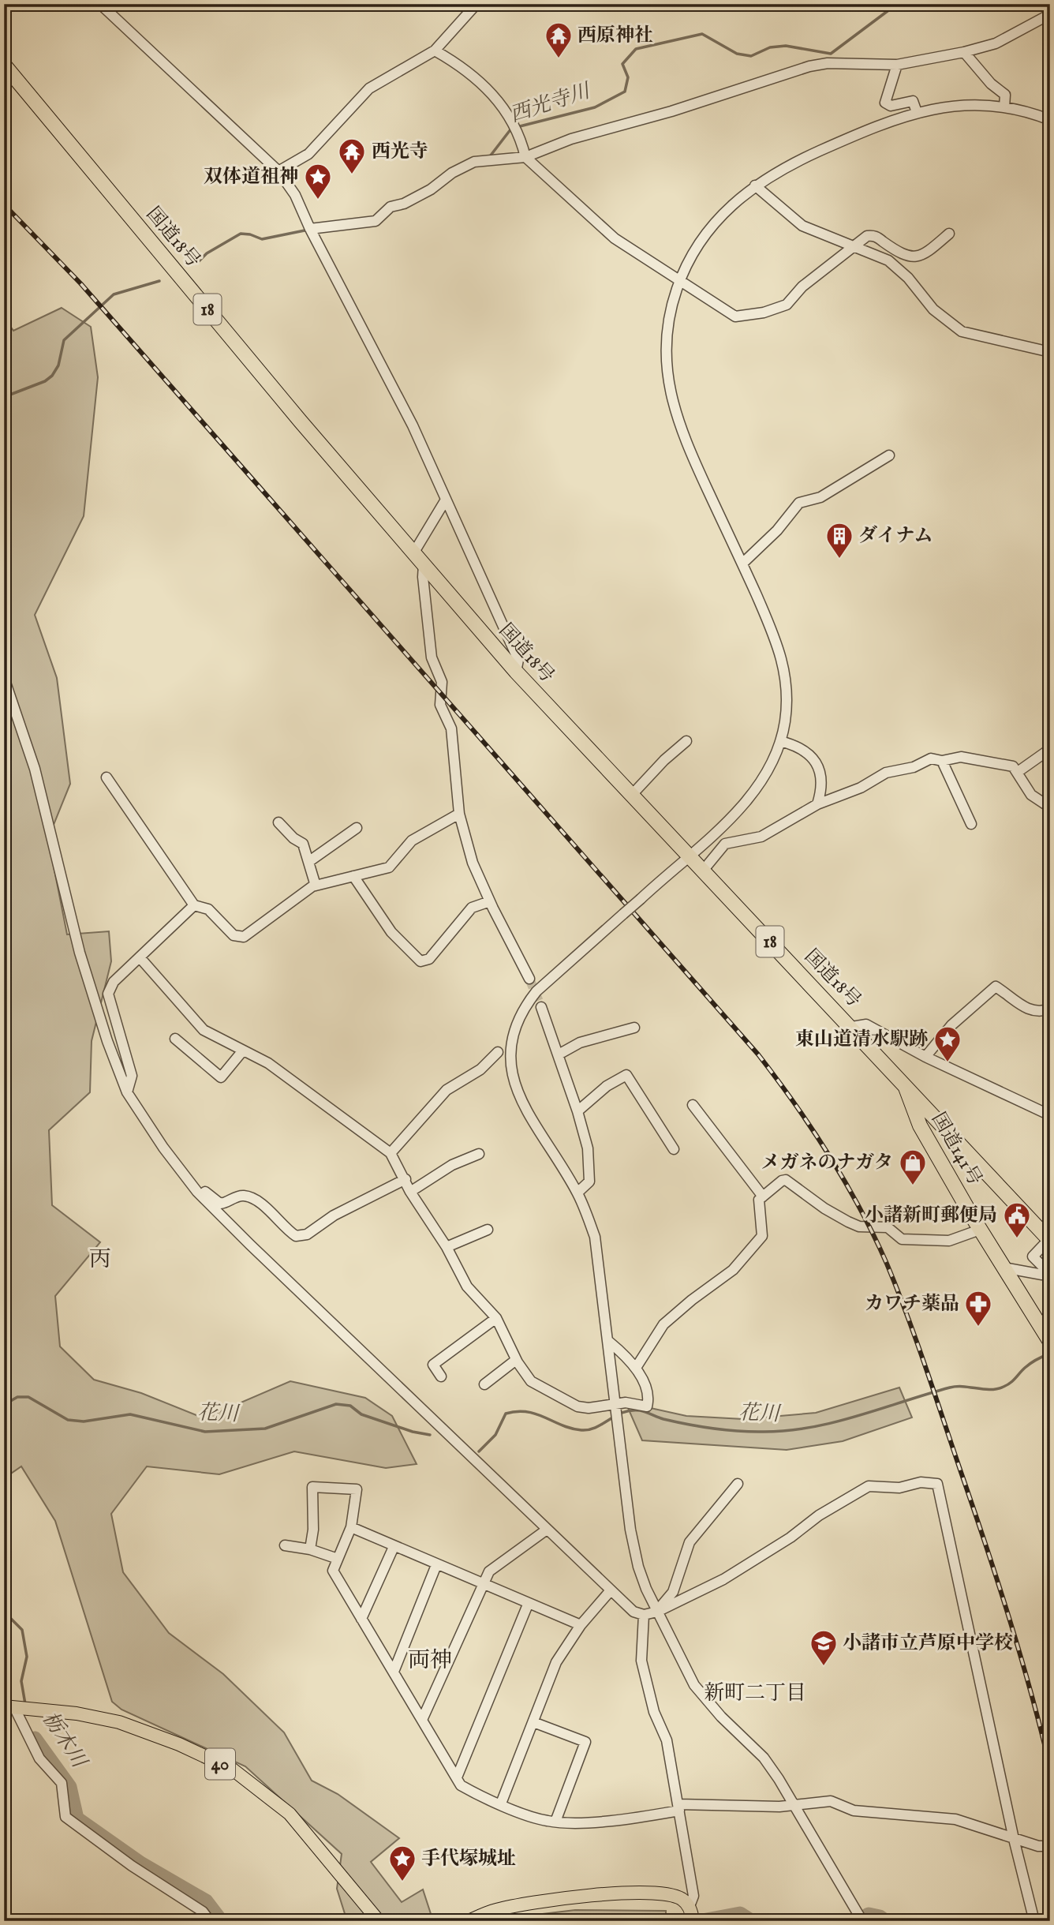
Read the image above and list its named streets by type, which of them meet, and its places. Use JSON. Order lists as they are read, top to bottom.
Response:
{
  "streets": {
    "highway": ["国道18号", "18", "国道141号"],
    "main road": ["40"]
  },
  "crossings": [
    ["国道18号", "国道141号"]
  ],
  "districts": ["丙", "両神", "新町二丁目"],
  "water": ["西光寺川", "花川", "栃木川"],
  "places": {
    "temple": ["西原神社", "西光寺"],
    "place": ["双体道祖神", "東山道清水駅跡", "手代塚城址"],
    "building": ["ダイナム"],
    "shop": ["メガネのナガタ"],
    "public building": ["小諸新町郵便局"],
    "pharmacy": ["カワチ薬品"],
    "school or university": ["小諸市立芦原中学校"]
  }
}
